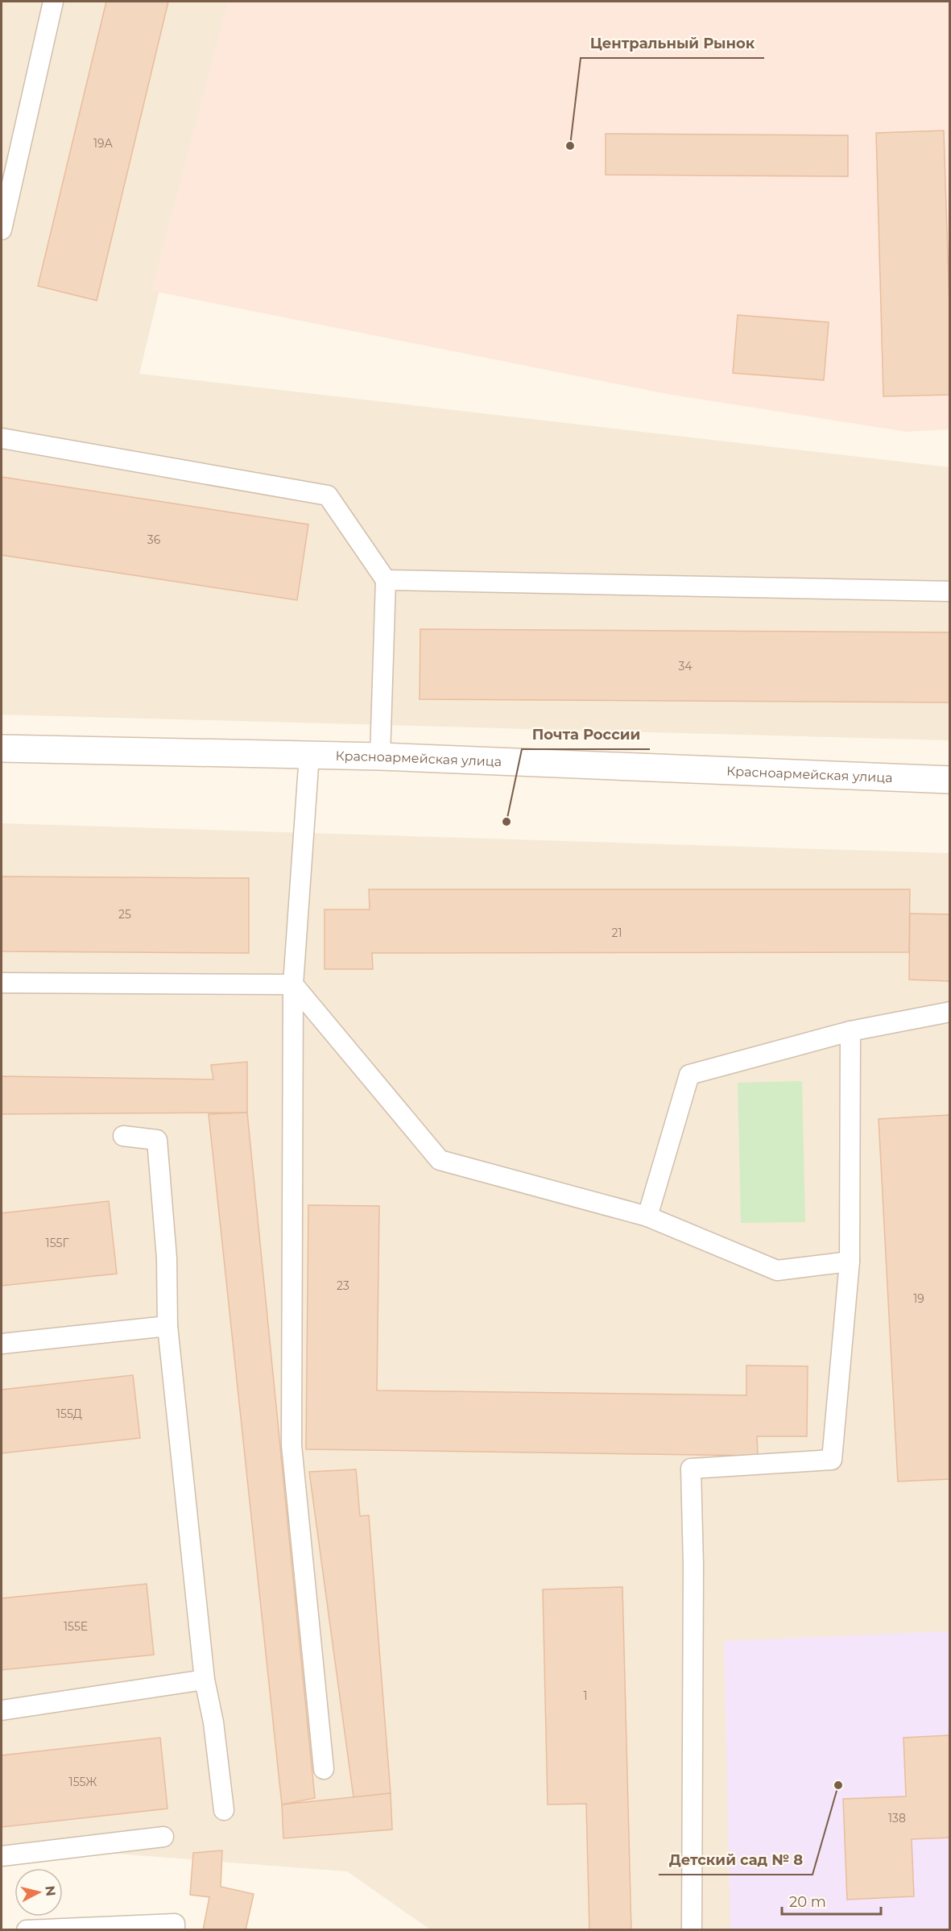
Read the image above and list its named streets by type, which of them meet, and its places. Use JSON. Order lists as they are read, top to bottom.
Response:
{
  "streets": {
    "street": ["Красноармейская улица"]
  },
  "places": ["Центральный Рынок", "Почта России", "Детский сад № 8"],
  "house_numbers": [
    "19А",
    "36",
    "34",
    "25",
    "21",
    "155Г",
    "23",
    "19",
    "155Д",
    "155Е",
    "1",
    "155Ж",
    "138"
  ],
  "scale_bar": "20 m",
  "north": "right"
}
